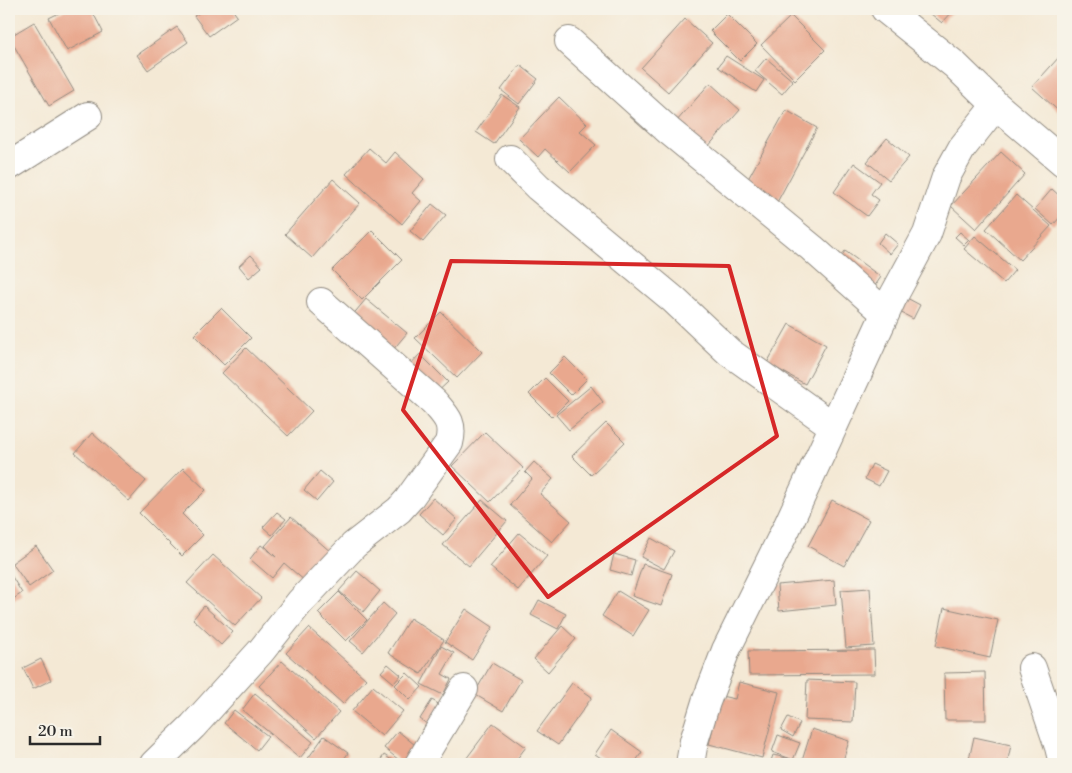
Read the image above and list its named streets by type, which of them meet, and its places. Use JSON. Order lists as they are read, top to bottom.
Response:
{
  "scale_bar": "20 m"
}
